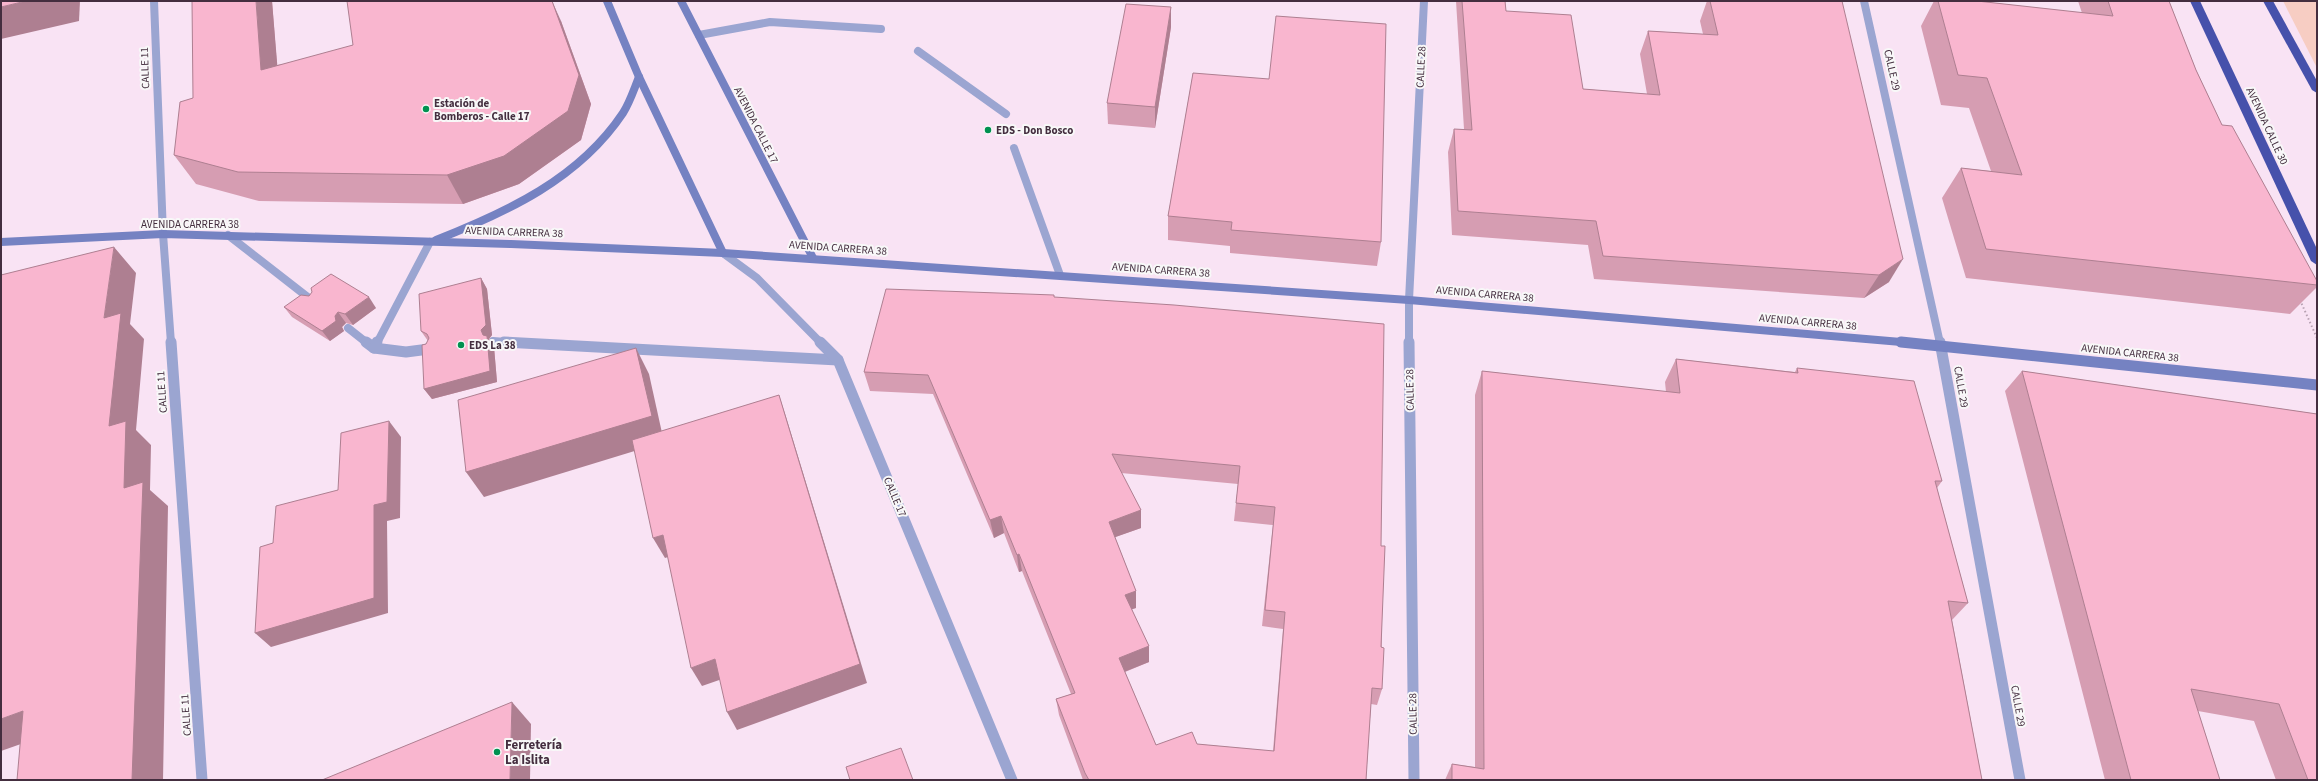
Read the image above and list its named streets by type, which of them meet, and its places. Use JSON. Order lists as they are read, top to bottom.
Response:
{
  "streets": {
    "highway": ["AVENIDA CALLE 30"],
    "main road": ["AVENIDA CALLE 17", "AVENIDA CARRERA 38"],
    "street": [
      "CALLE 28",
      "CALLE 11",
      "CALLE 29",
      "CALLE 17"
    ]
  },
  "crossings": [
    ["CALLE 28", "AVENIDA CARRERA 38"],
    ["CALLE 11", "AVENIDA CARRERA 38"],
    ["CALLE 29", "AVENIDA CARRERA 38"],
    ["AVENIDA CALLE 17", "AVENIDA CARRERA 38"],
    ["AVENIDA CARRERA 38", "CALLE 17"]
  ],
  "places": [
    "Estación de Bomberos - Calle 17",
    "EDS - Don Bosco",
    "EDS La 38",
    "Ferretería La Islita"
  ]
}
